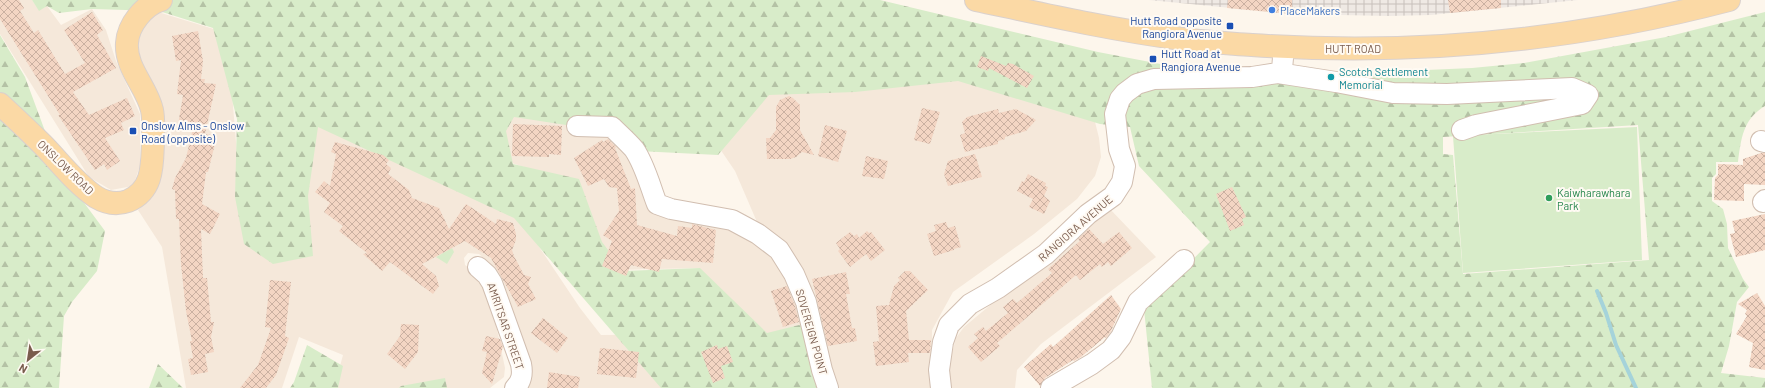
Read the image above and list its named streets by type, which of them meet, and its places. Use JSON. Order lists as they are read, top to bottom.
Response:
{
  "streets": {
    "main road": ["HUTT ROAD", "ONSLOW ROAD"],
    "street": ["RANGIORA AVENUE", "AMRITSAR STREET", "SOVEREIGN POINT"]
  },
  "places": {
    "other": ["PlaceMakers", "Scotch Settlement Memorial", "Kaiwharawhara Park"],
    "transit": ["Hutt Road opposite Rangiora Avenue", "Hutt Road at Rangiora Avenue", "Onslow Alms - Onslow Road (opposite)"]
  },
  "north": "bottom left"
}
